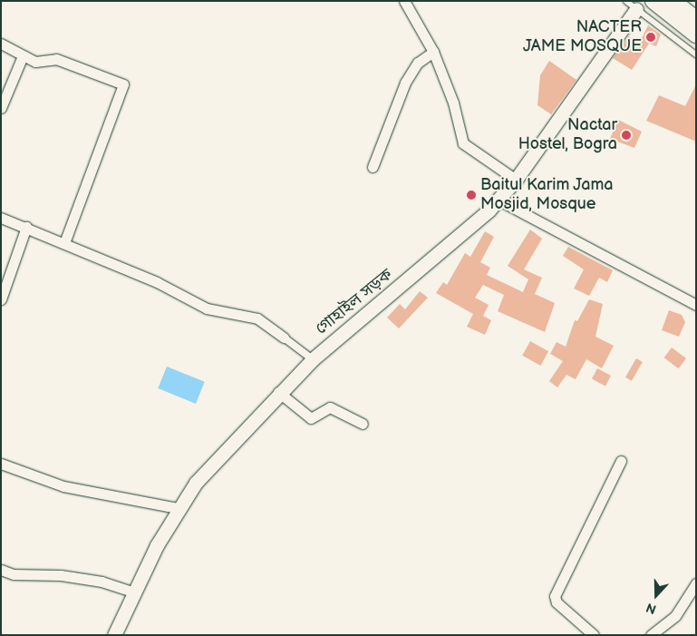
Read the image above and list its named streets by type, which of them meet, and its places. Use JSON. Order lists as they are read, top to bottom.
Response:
{
  "streets": {
    "main road": ["গোহাইল সড়ক"]
  },
  "places": ["NACTER JAME MOSQUE", "Nactar Hostel, Bogra", "Baitul Karim Jama Mosjid, Mosque"],
  "north": "bottom"
}
